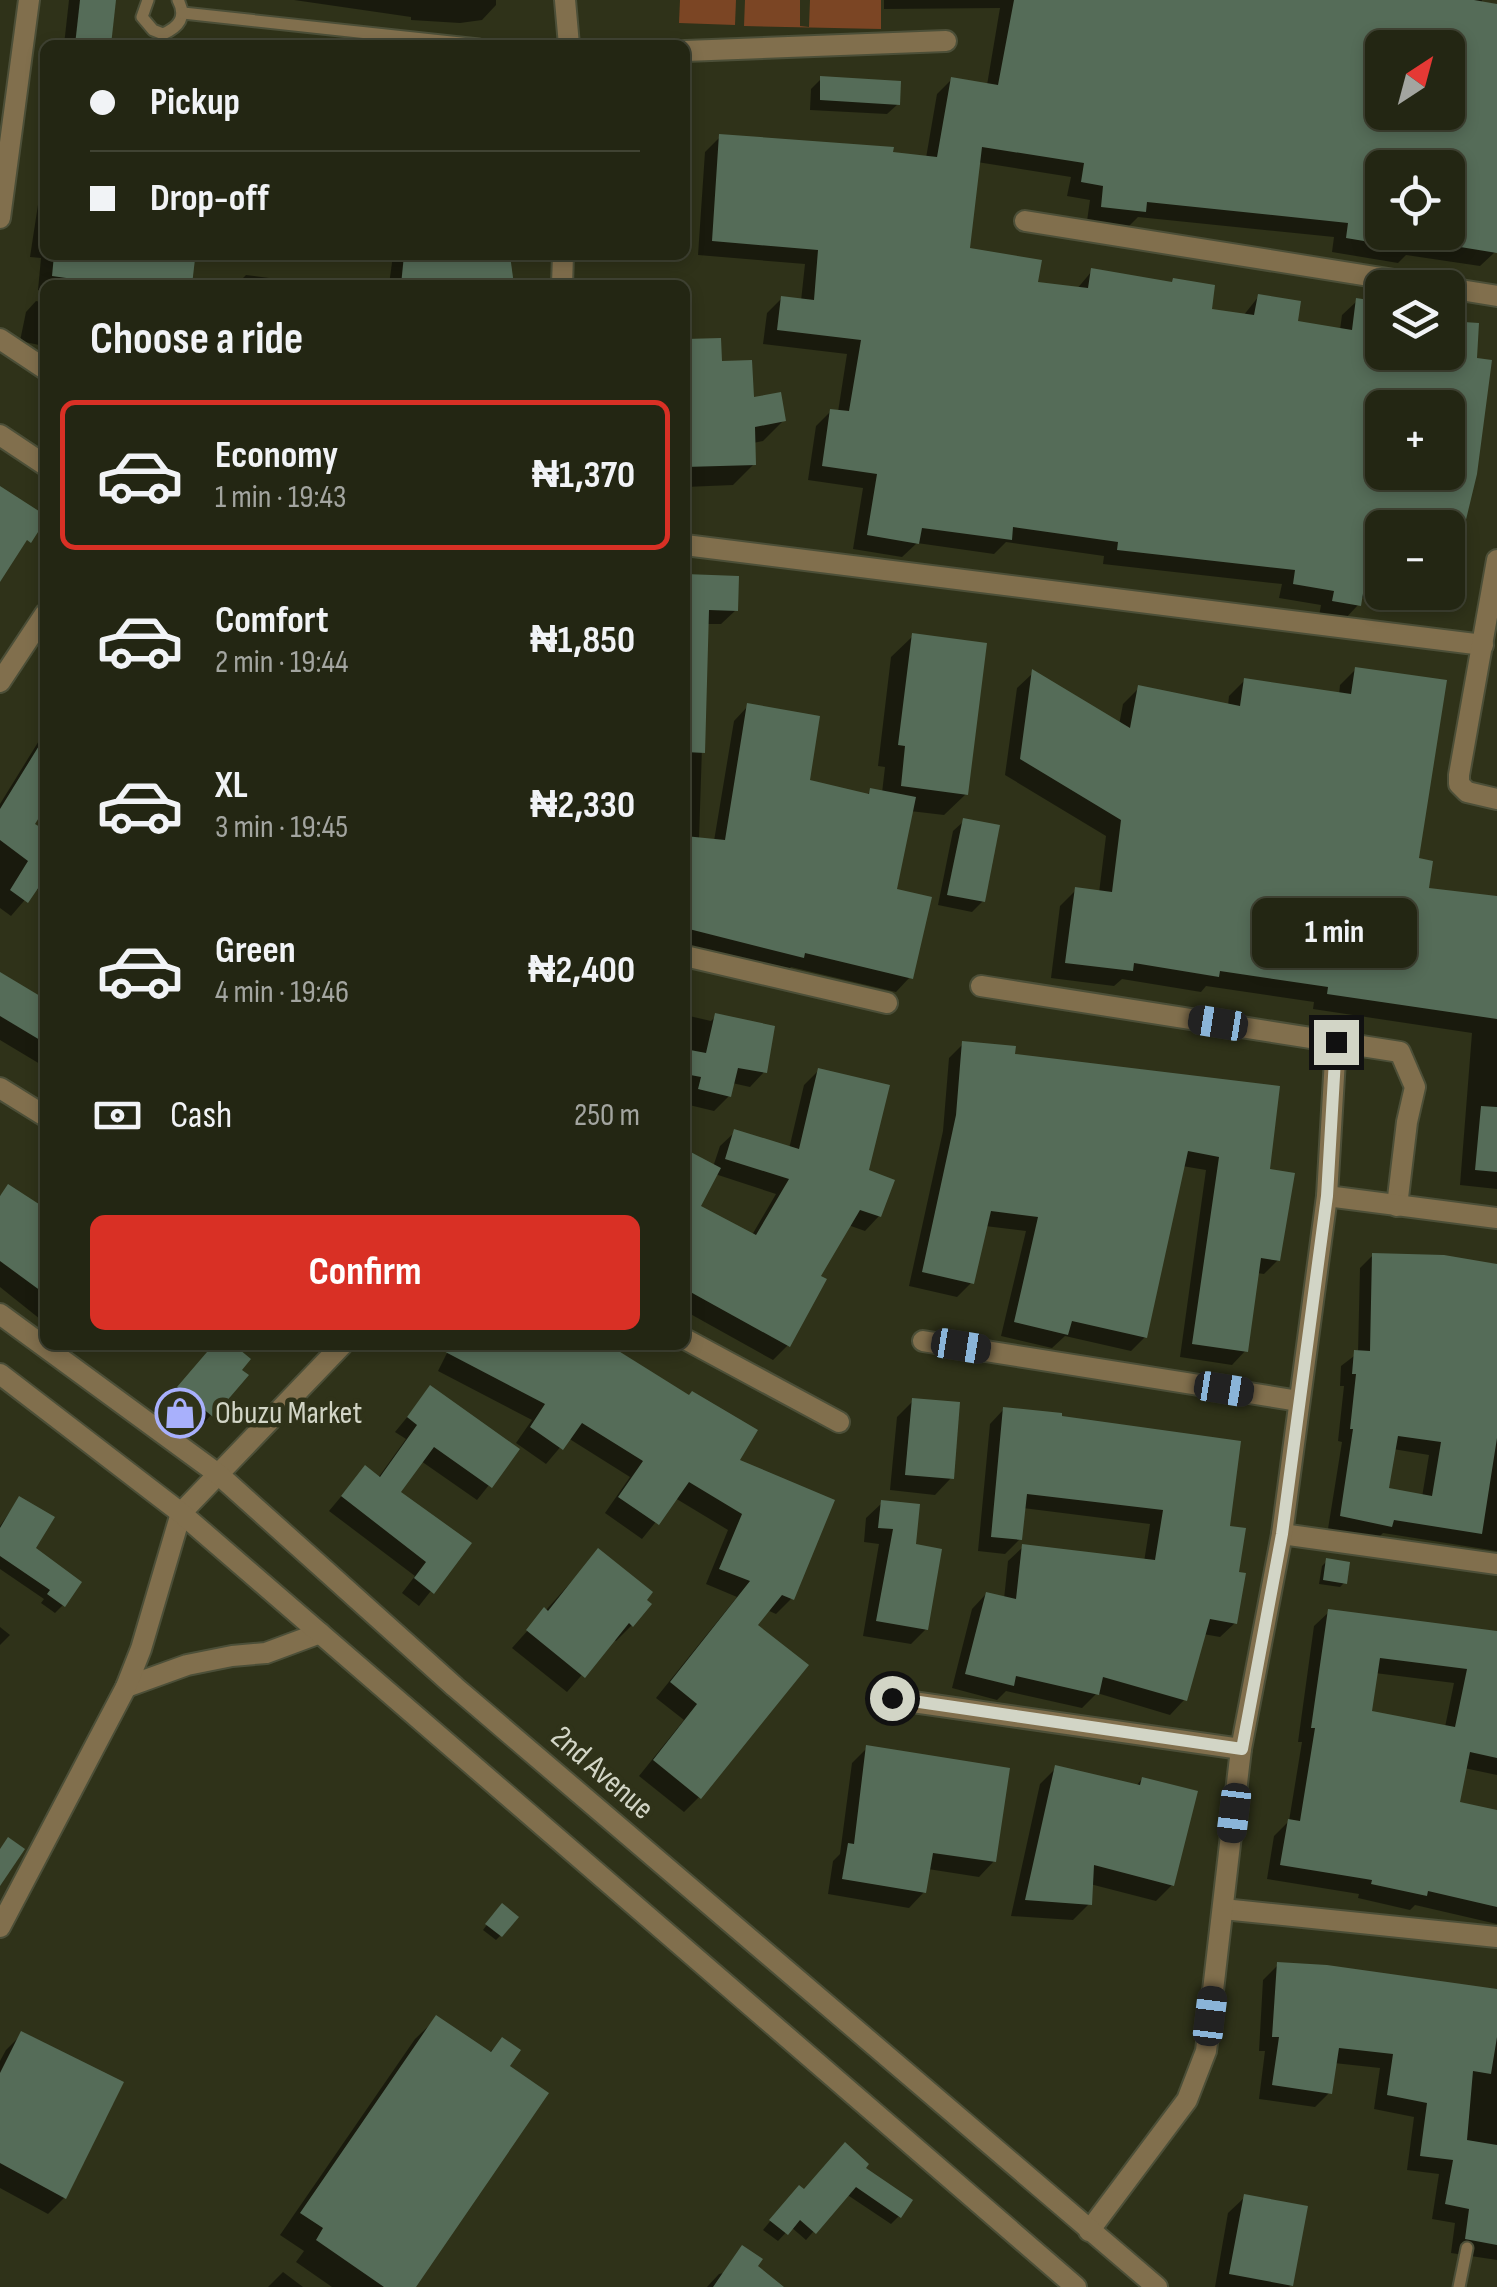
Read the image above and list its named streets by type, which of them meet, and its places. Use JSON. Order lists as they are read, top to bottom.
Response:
{
  "streets": {
    "street": ["2nd Avenue"]
  },
  "places": {
    "shop": ["Obuzu Market"]
  },
  "north": "top right",
  "page": {
    "map_buttons": ["+", "−"],
    "banner": ["Pickup", "Drop-off"],
    "heading": "Choose a ride",
    "list": [
      {
        "name": "Economy",
        "note": "1 min · 19:43",
        "value": "₦1,370"
      },
      {
        "name": "Comfort",
        "note": "2 min · 19:44",
        "value": "₦1,850"
      },
      {
        "name": "XL",
        "note": "3 min · 19:45",
        "value": "₦2,330"
      },
      {
        "name": "Green",
        "note": "4 min · 19:46",
        "value": "₦2,400"
      }
    ],
    "bubble": "1 min",
    "pay": ["Cash", "250 m"],
    "buttons": "Confirm"
  }
}
